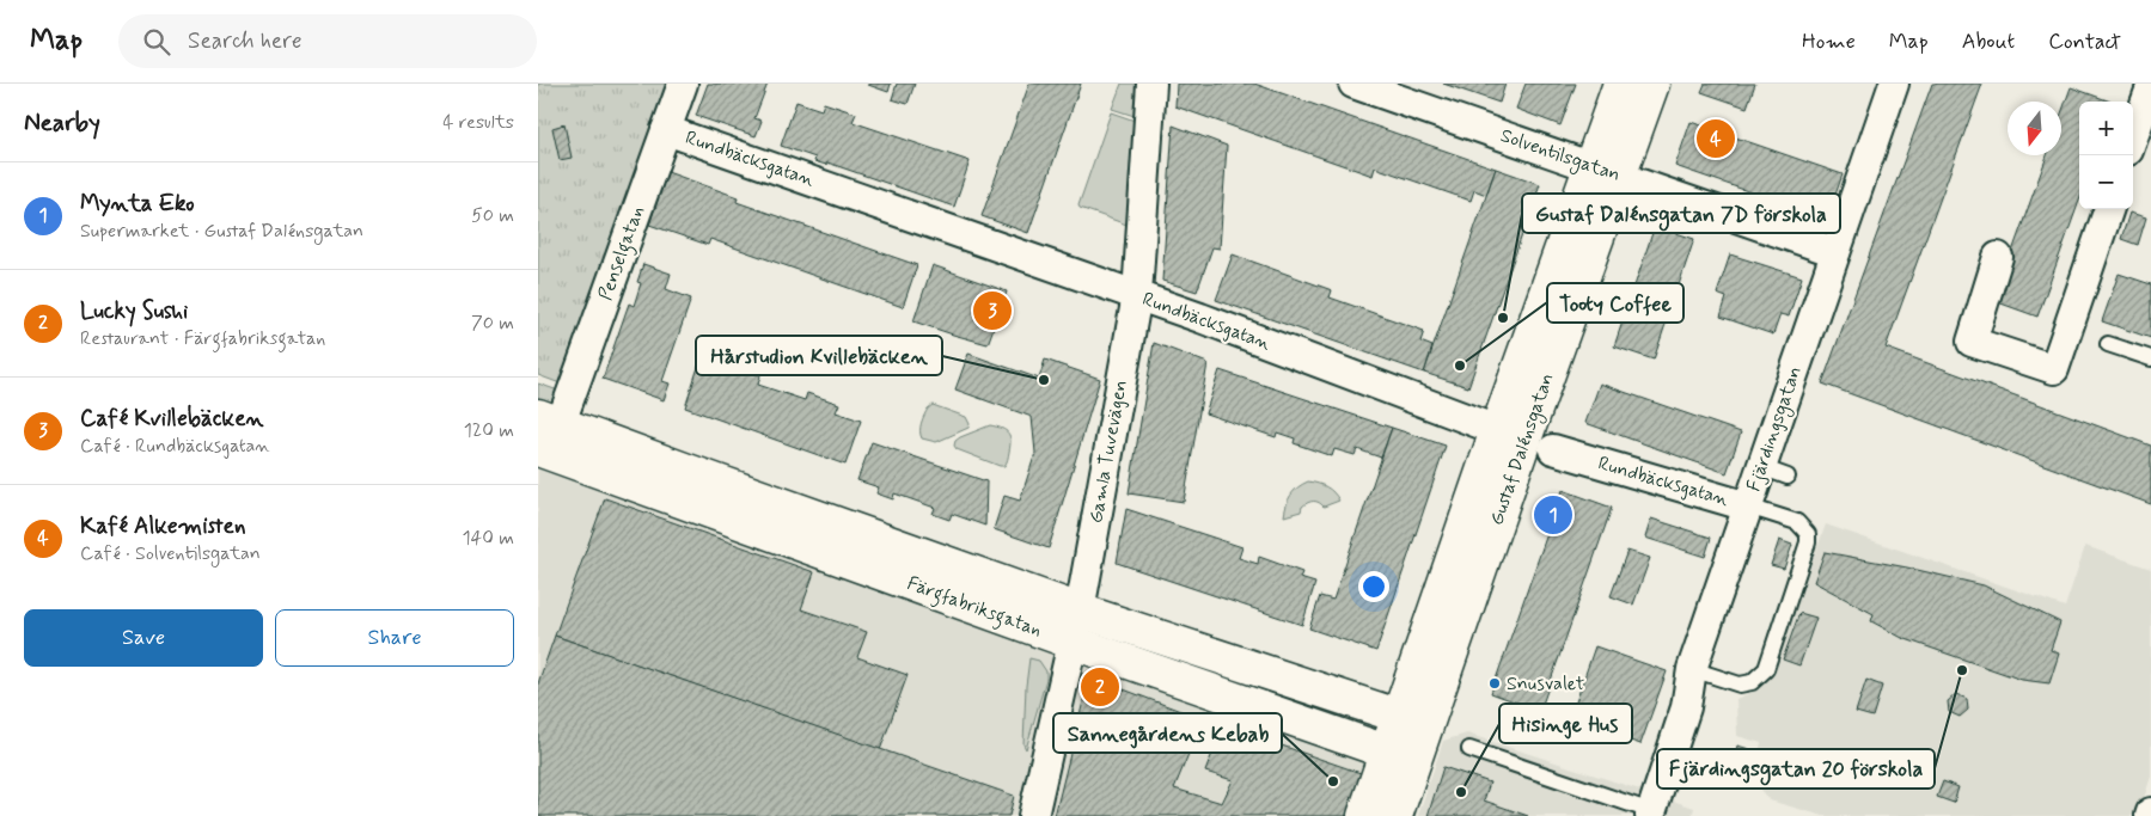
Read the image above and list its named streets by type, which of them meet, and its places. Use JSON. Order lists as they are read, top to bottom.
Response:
{
  "streets": {
    "street": [
      "Solventilsgatan",
      "Rundbäcksgatan",
      "Penselgatan",
      "Fjärdingsgatan",
      "Gustaf Dalénsgatan",
      "Gamla Tuvevägen",
      "Färgfabriksgatan"
    ]
  },
  "crossings": [
    ["Solventilsgatan", "Fjärdingsgatan"],
    ["Solventilsgatan", "Gustaf Dalénsgatan"],
    ["Rundbäcksgatan", "Penselgatan"],
    ["Rundbäcksgatan", "Fjärdingsgatan"],
    ["Rundbäcksgatan", "Gustaf Dalénsgatan"],
    ["Rundbäcksgatan", "Gamla Tuvevägen"],
    ["Penselgatan", "Färgfabriksgatan"],
    ["Gustaf Dalénsgatan", "Färgfabriksgatan"],
    ["Gamla Tuvevägen", "Färgfabriksgatan"]
  ],
  "places": [
    "Gustaf Dalénsgatan 7D förskola",
    "Tooty Coffee",
    "Hårstudion Kvillebäcken",
    "Fjärdingsgatan 20 förskola",
    "Snusvalet",
    "Sannegårdens Kebab",
    "Hisinge Hus"
  ],
  "north": "bottom",
  "page": {
    "header": "Map",
    "search": "Search here",
    "nav": [
      "Home",
      "Map",
      "About",
      "Contact"
    ],
    "heading": ["Nearby", "4 results"],
    "map_buttons": ["+", "−"],
    "pins": [
      "4",
      "3",
      "1",
      "2"
    ],
    "list": [
      {
        "mark": "1",
        "name": "Mynta Eko",
        "note": "Supermarket · Gustaf Dalénsgatan",
        "value": "50 m"
      },
      {
        "mark": "2",
        "name": "Lucky Sushi",
        "note": "Restaurant · Färgfabriksgatan",
        "value": "70 m"
      },
      {
        "mark": "3",
        "name": "Café Kvillebäcken",
        "note": "Café · Rundbäcksgatan",
        "value": "120 m"
      },
      {
        "mark": "4",
        "name": "Kafé Alkemisten",
        "note": "Café · Solventilsgatan",
        "value": "140 m"
      }
    ],
    "buttons": ["Save", "Share"]
  }
}
